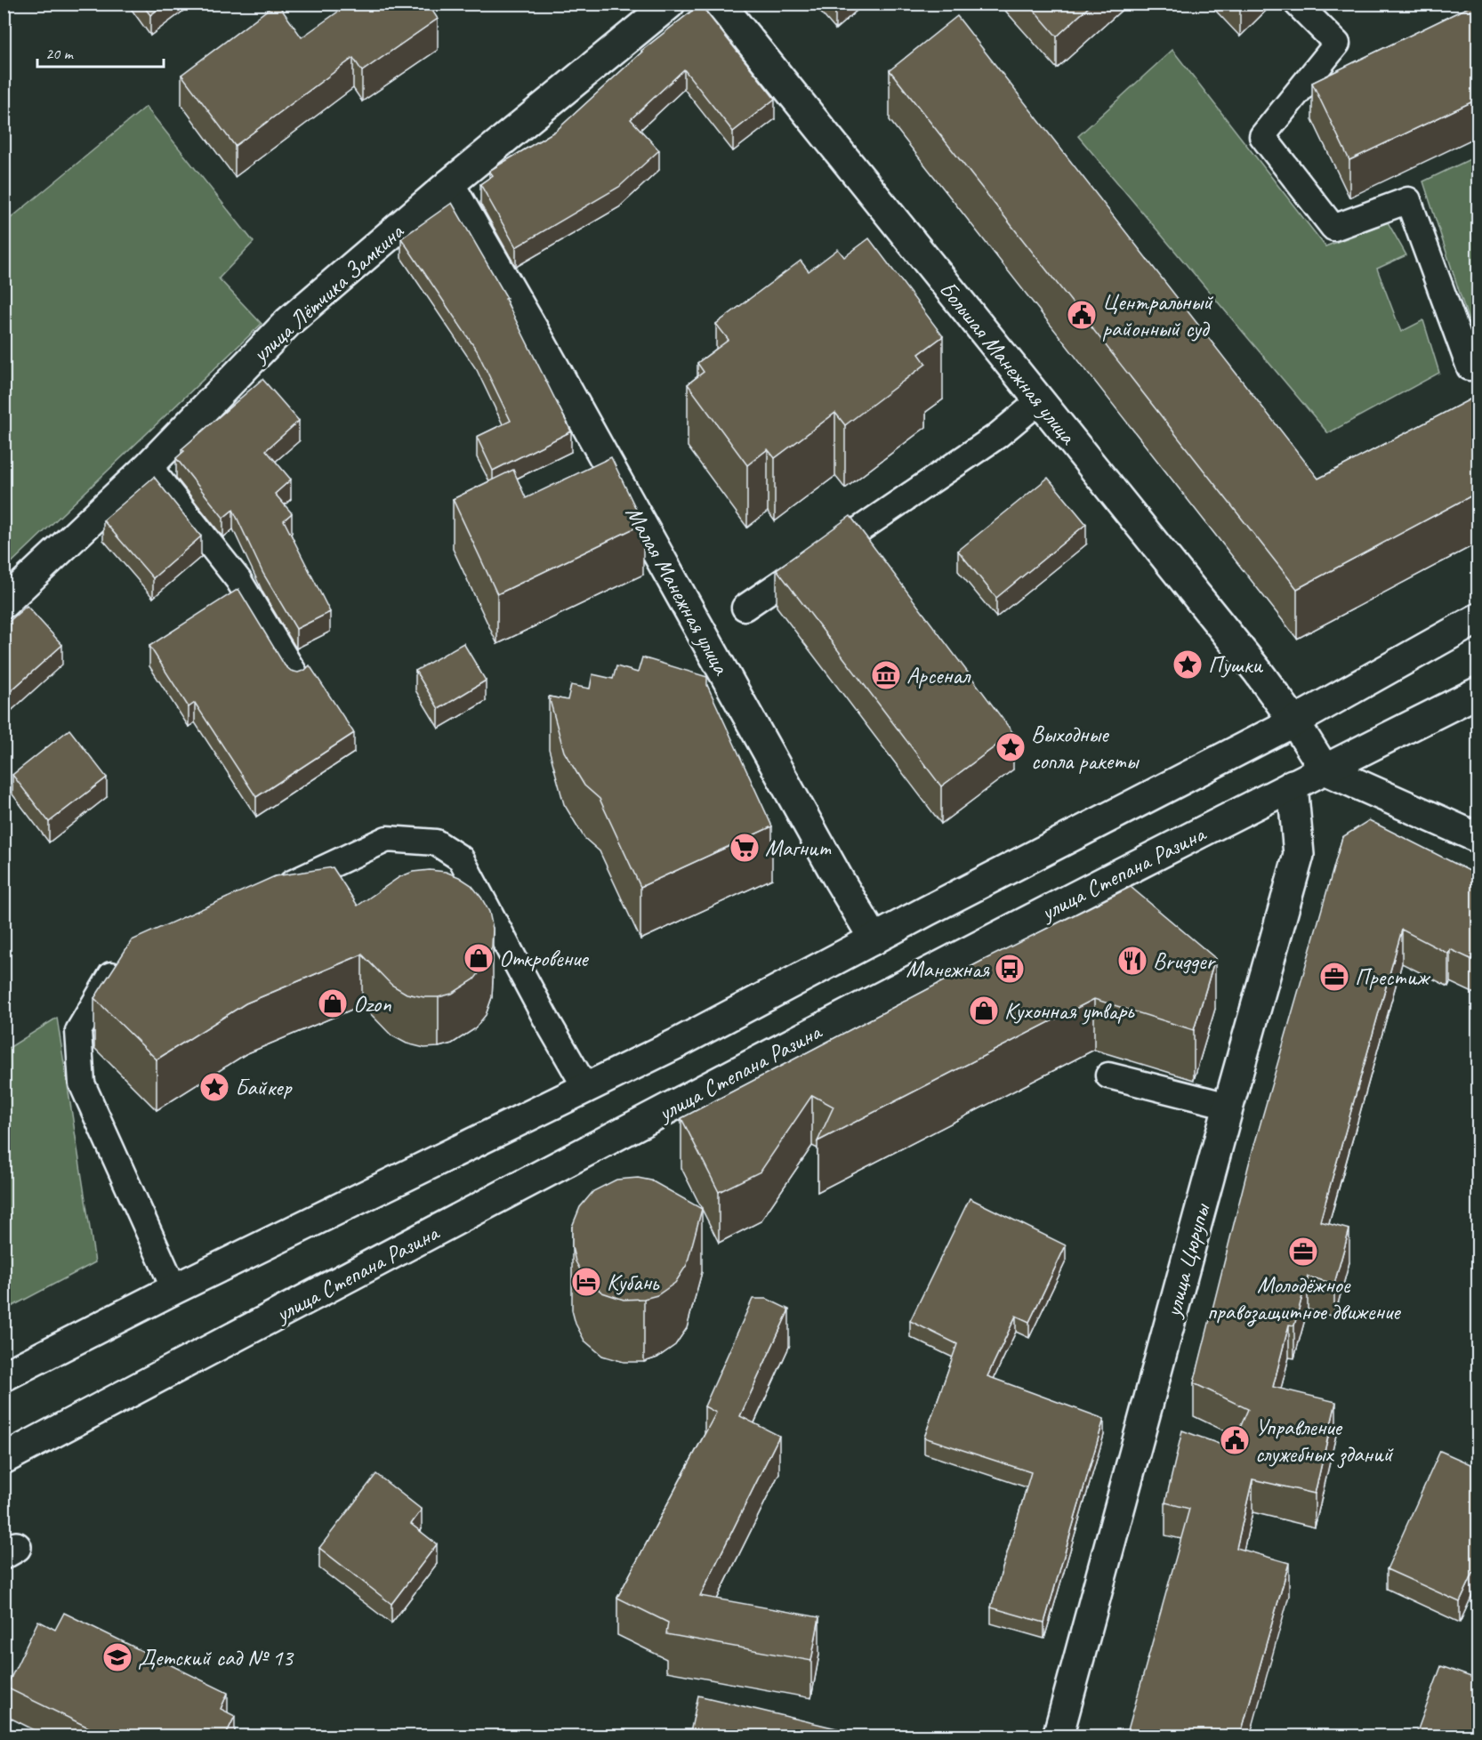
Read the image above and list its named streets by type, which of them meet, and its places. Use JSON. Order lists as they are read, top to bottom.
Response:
{
  "streets": {
    "street": [
      "улица Лётчика Замкина",
      "Большая Манежная улица",
      "Малая Манежная улица",
      "улица Степана Разина",
      "улица Цюрупы"
    ]
  },
  "crossings": [
    ["улица Лётчика Замкина", "Малая Манежная улица"],
    ["Большая Манежная улица", "улица Степана Разина"],
    ["улица Степана Разина", "улица Цюрупы"]
  ],
  "places": {
    "public building": ["Центральный районный суд", "Управление служебных зданий"],
    "place": ["Пушки", "Выходные сопла ракеты", "Байкер"],
    "museum": ["Арсенал"],
    "supermarket": ["Магнит"],
    "shop": ["Откровение", "Ozon", "Кухонная утварь"],
    "restaurant": ["Brugger"],
    "bus stop": ["Манежная"],
    "office": ["Престиж", "Молодёжное правозащитное движение"],
    "hotel": ["Кубань"],
    "school or university": ["Детский сад № 13"]
  },
  "scale_bar": "20 m"
}
